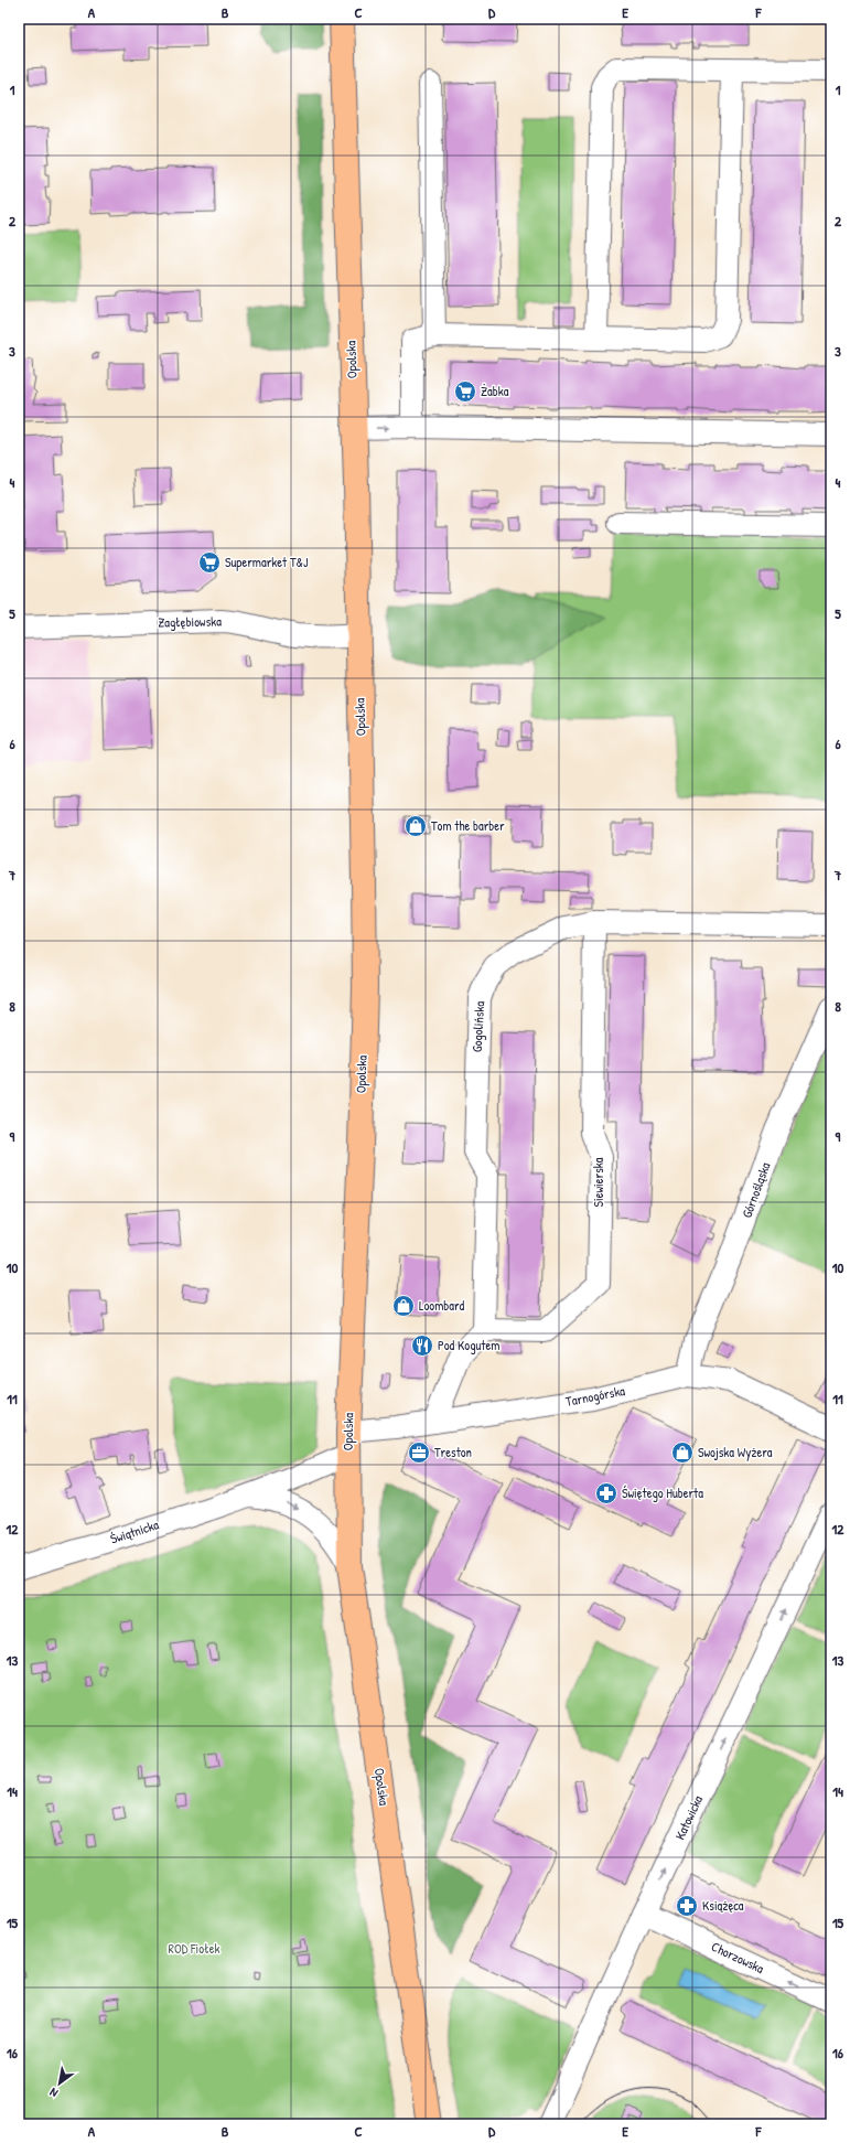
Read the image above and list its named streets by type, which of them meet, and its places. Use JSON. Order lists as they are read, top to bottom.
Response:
{
  "streets": {
    "main road": ["Opolska"],
    "street": [
      "Zagłębiowska",
      "Gogolińska",
      "Siewierska",
      "Górnośląska",
      "Tarnogórska",
      "Świątnicka",
      "Katowicka",
      "Chorzowska"
    ]
  },
  "crossings": [
    ["Opolska", "Zagłębiowska"],
    ["Opolska", "Tarnogórska"],
    ["Opolska", "Świątnicka"],
    ["Gogolińska", "Siewierska"],
    ["Górnośląska", "Tarnogórska"],
    ["Tarnogórska", "Świątnicka"],
    ["Katowicka", "Chorzowska"]
  ],
  "one_way": ["Katowicka", "Chorzowska"],
  "parks": ["ROD Fiołek"],
  "places": {
    "supermarket": ["Żabka", "Supermarket T&J"],
    "shop": ["Tom the barber", "Loombard", "Swojska Wyżera"],
    "restaurant": ["Pod Kogutem"],
    "office": ["Treston"],
    "pharmacy": ["Świętego Huberta", "Książęca"]
  },
  "north": "bottom left",
  "grid": {
    "columns": [
      "A",
      "B",
      "C",
      "D",
      "E",
      "F"
    ],
    "rows": [
      "1",
      "2",
      "3",
      "4",
      "5",
      "6",
      "7",
      "8",
      "9",
      "10",
      "11",
      "12",
      "13",
      "14",
      "15",
      "16"
    ]
  }
}
